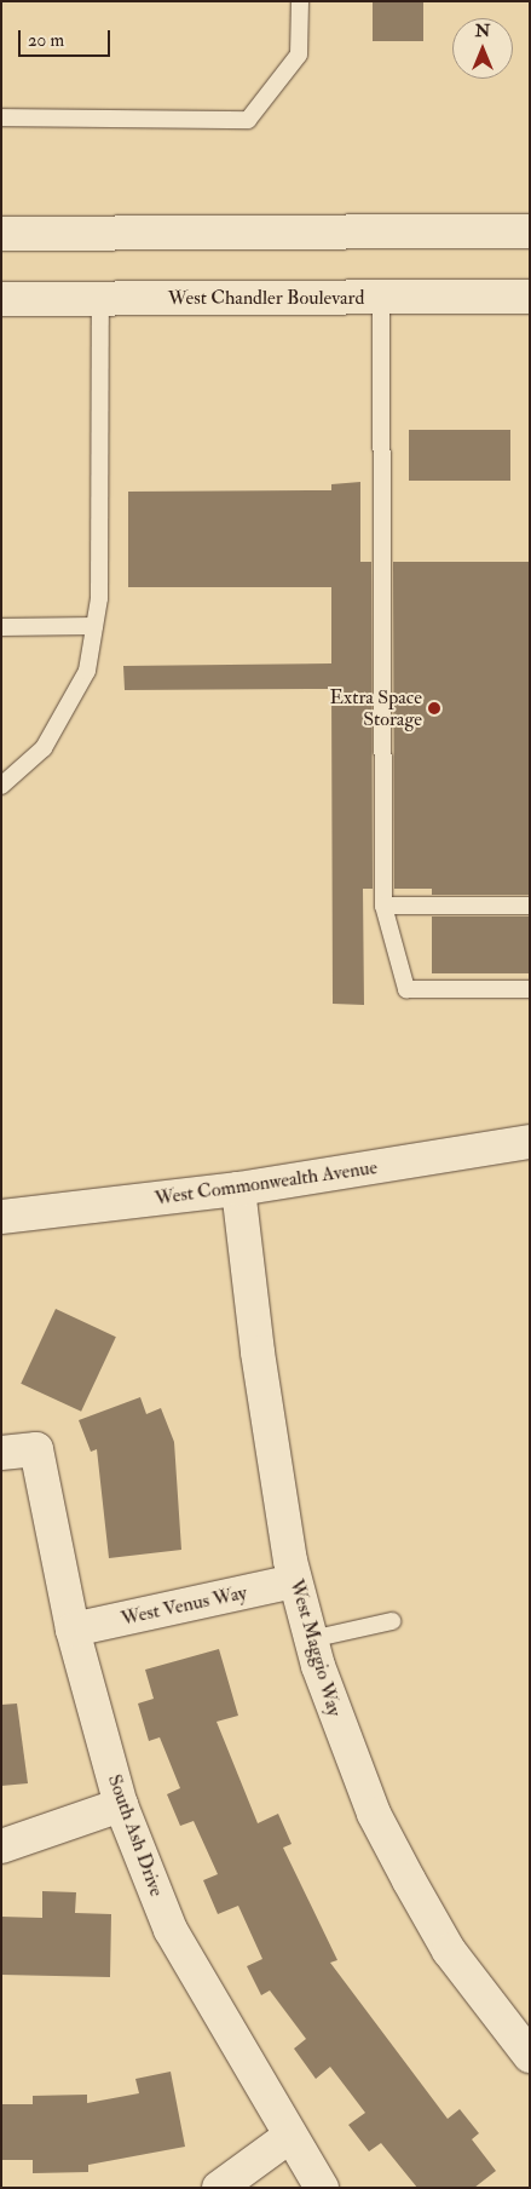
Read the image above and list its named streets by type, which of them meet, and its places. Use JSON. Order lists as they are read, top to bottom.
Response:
{
  "streets": {
    "street": [
      "West Chandler Boulevard",
      "West Commonwealth Avenue",
      "West Venus Way",
      "West Maggio Way",
      "South Ash Drive"
    ]
  },
  "crossings": [
    ["West Commonwealth Avenue", "West Maggio Way"],
    ["West Venus Way", "West Maggio Way"],
    ["West Venus Way", "South Ash Drive"]
  ],
  "places": ["Extra Space Storage"],
  "scale_bar": "20 m",
  "north": "top"
}
